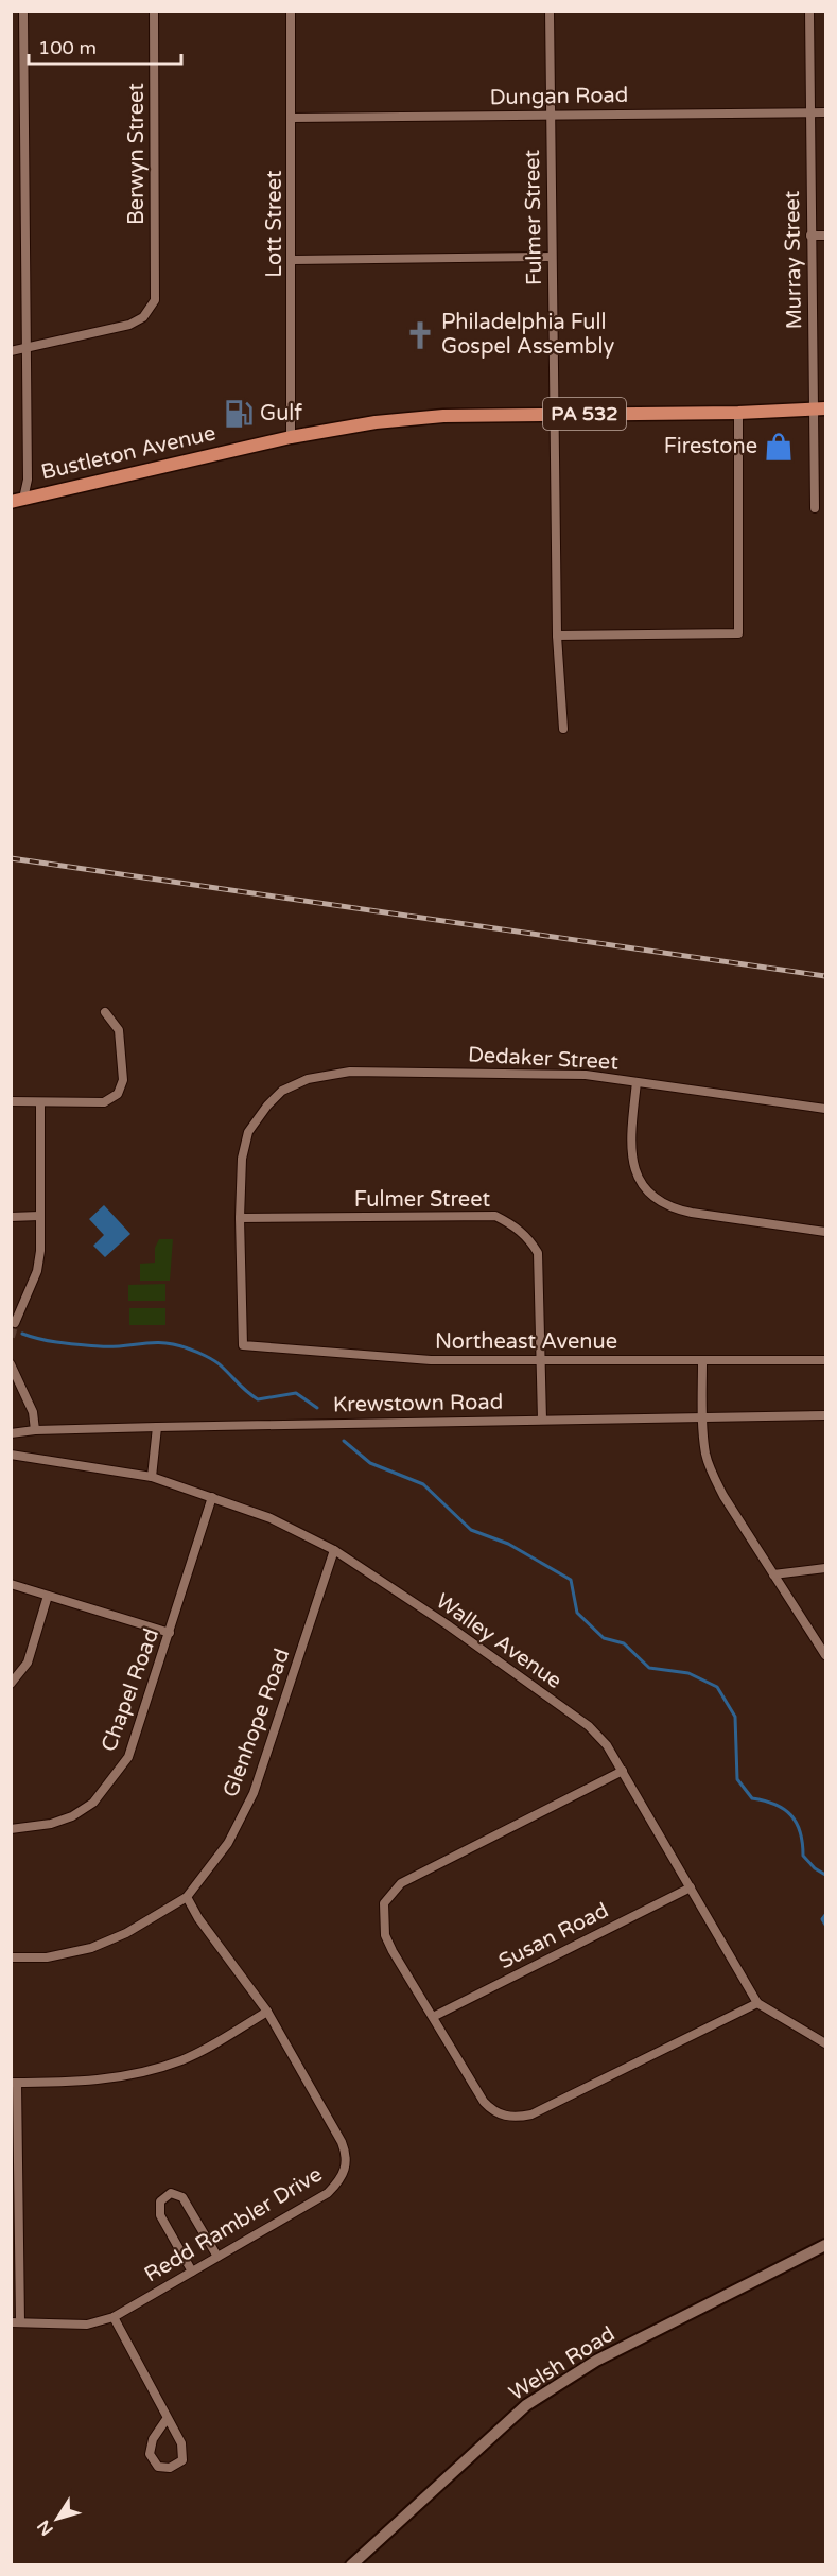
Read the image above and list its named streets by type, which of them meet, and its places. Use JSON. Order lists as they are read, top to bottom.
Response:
{
  "streets": {
    "main road": ["PA 532", "Bustleton Avenue", "Welsh Road"],
    "street": [
      "Dungan Road",
      "Berwyn Street",
      "Fulmer Street",
      "Lott Street",
      "Murray Street",
      "Dedaker Street",
      "Northeast Avenue",
      "Krewstown Road",
      "Walley Avenue",
      "Chapel Road",
      "Glenhope Road",
      "Susan Road",
      "Redd Rambler Drive"
    ]
  },
  "crossings": [
    ["Dungan Road", "Fulmer Street"],
    ["Dungan Road", "Lott Street"],
    ["Dungan Road", "Murray Street"],
    ["Fulmer Street", "Bustleton Avenue"],
    ["Fulmer Street", "Dedaker Street"],
    ["Fulmer Street", "Northeast Avenue"],
    ["Fulmer Street", "Krewstown Road"],
    ["Lott Street", "Bustleton Avenue"],
    ["Murray Street", "Bustleton Avenue"],
    ["Dedaker Street", "Northeast Avenue"],
    ["Walley Avenue", "Chapel Road"],
    ["Walley Avenue", "Glenhope Road"],
    ["Walley Avenue", "Susan Road"],
    ["Glenhope Road", "Redd Rambler Drive"]
  ],
  "places": {
    "church": ["Philadelphia Full Gospel Assembly"],
    "fuel station": ["Gulf"],
    "shop": ["Firestone"]
  },
  "scale_bar": "100 m",
  "north": "bottom left"
}
